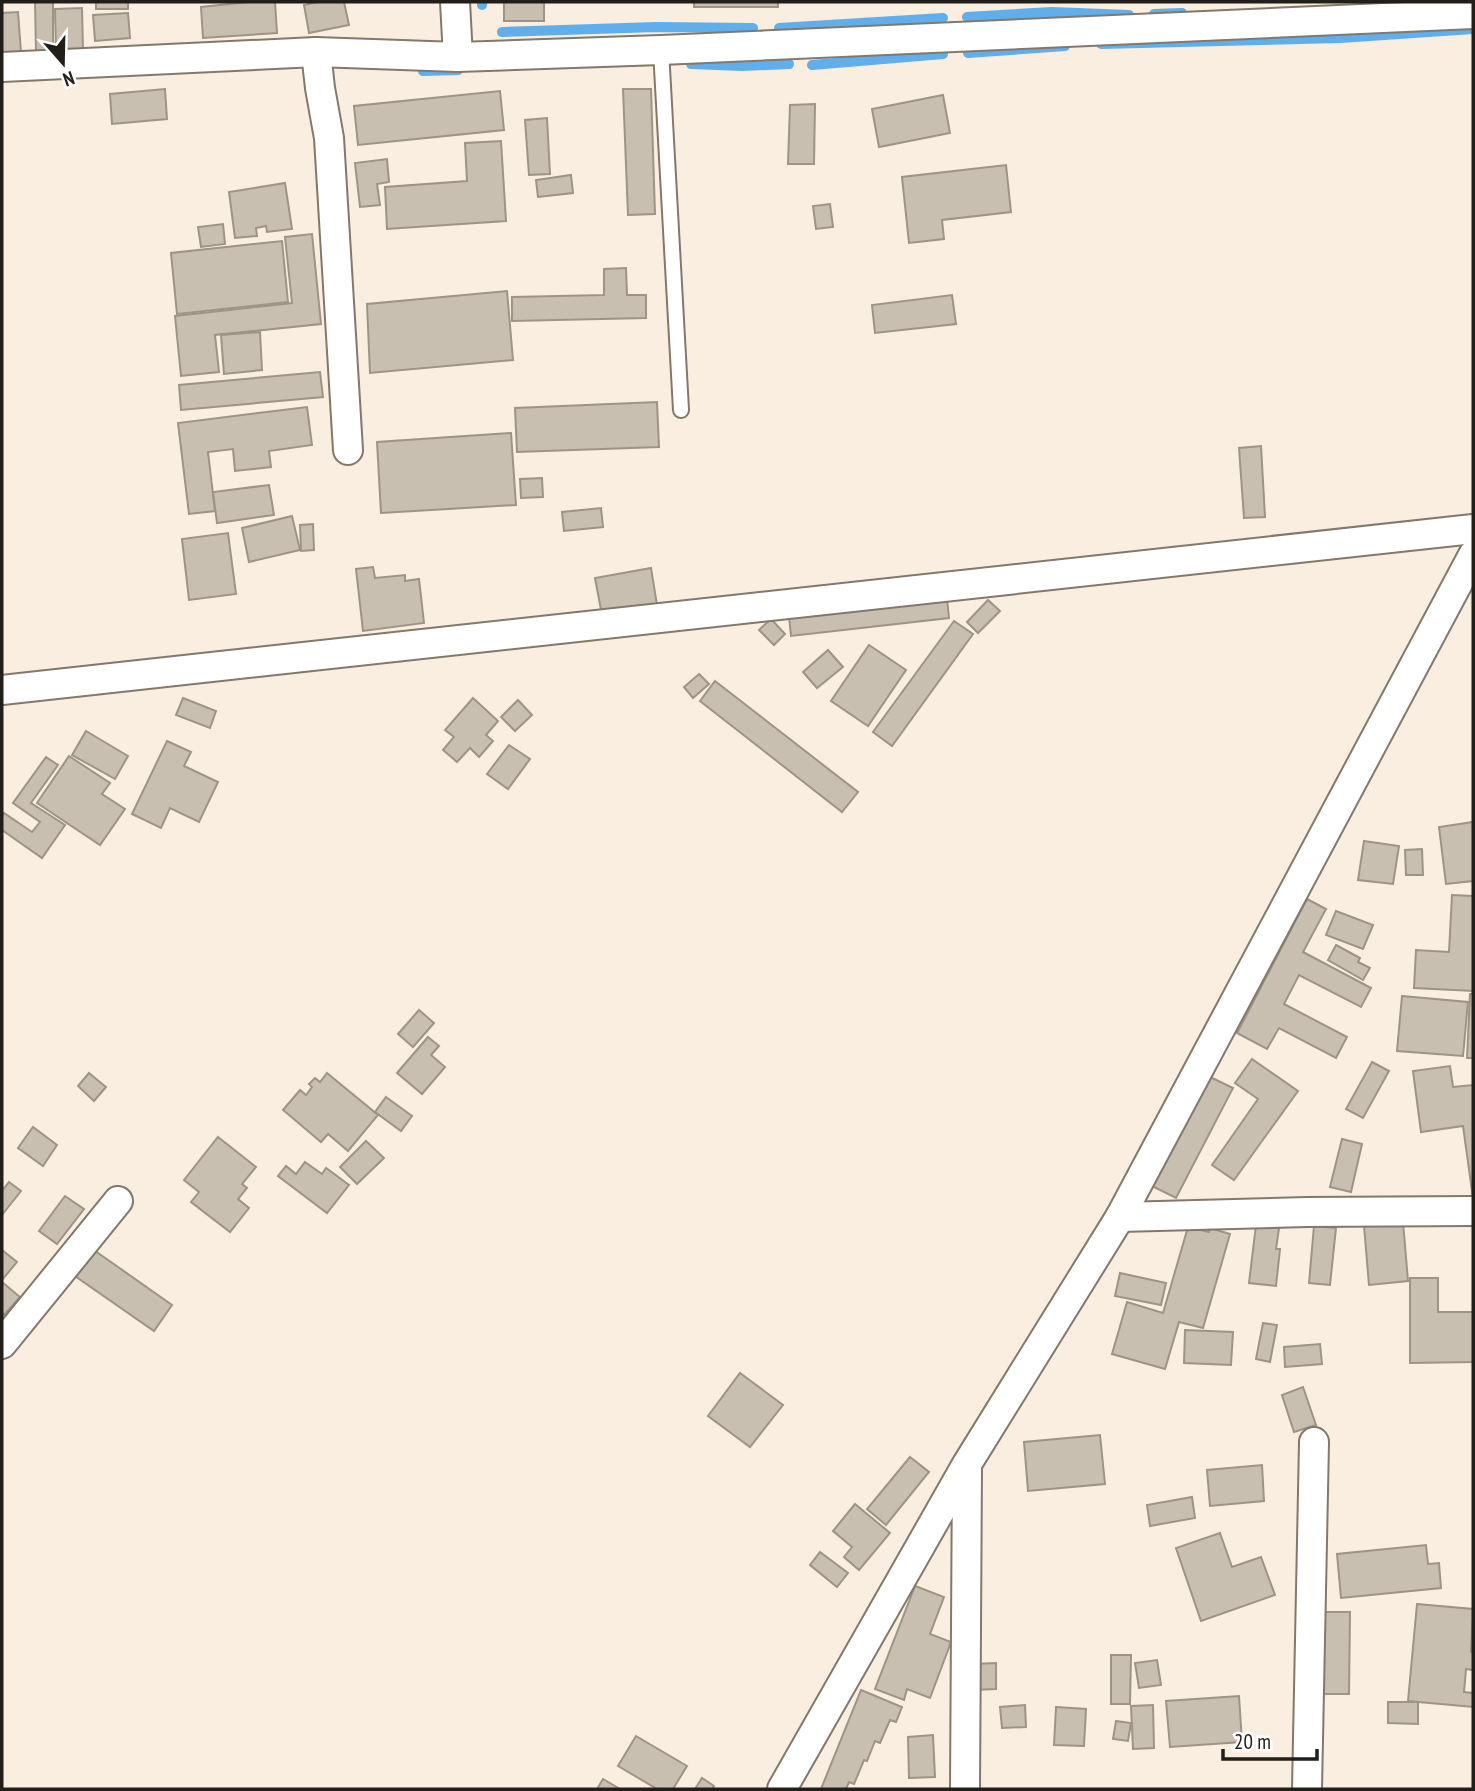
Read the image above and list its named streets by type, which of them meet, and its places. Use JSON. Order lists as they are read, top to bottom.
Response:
{
  "scale_bar": "20 m",
  "north": "bottom"
}
